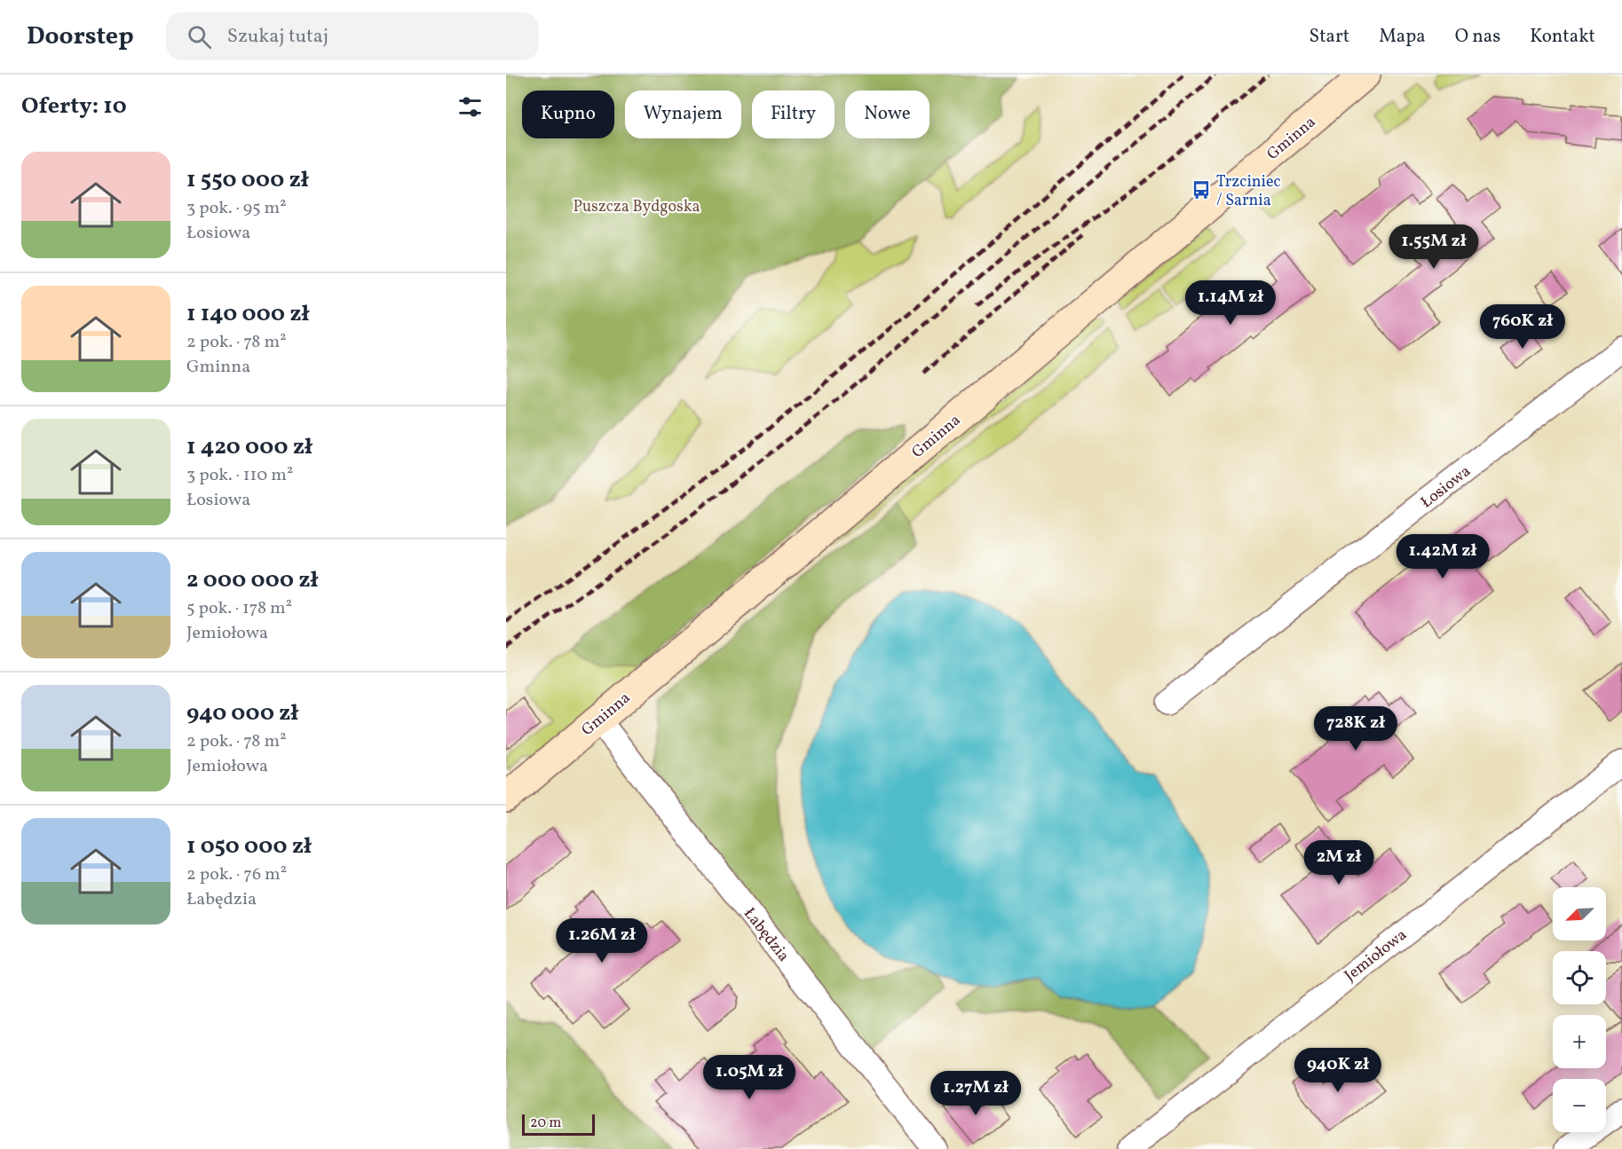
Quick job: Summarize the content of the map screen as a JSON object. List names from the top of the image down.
{
  "streets": {
    "street": [
      "Gminna",
      "Łosiowa",
      "Łabędzia",
      "Jemiołowa"
    ]
  },
  "crossings": [
    ["Gminna", "Łabędzia"]
  ],
  "parks": ["Puszcza Bydgoska"],
  "places": {
    "bus stop": ["Trzciniec / Sarnia"]
  },
  "scale_bar": "20 m",
  "north": "bottom left",
  "page": {
    "header": "Doorstep",
    "search": "Szukaj tutaj",
    "nav": [
      "Start",
      "Mapa",
      "O nas",
      "Kontakt"
    ],
    "heading": "Oferty: 10",
    "chip": [
      "Kupno",
      "Wynajem",
      "Filtry",
      "Nowe"
    ],
    "list": [
      {
        "name": "1 550 000 zł",
        "note": "3 pok. · 95 m² · Łosiowa"
      },
      {
        "name": "1 140 000 zł",
        "note": "2 pok. · 78 m² · Gminna"
      },
      {
        "name": "1 420 000 zł",
        "note": "3 pok. · 110 m² · Łosiowa"
      },
      {
        "name": "2 000 000 zł",
        "note": "5 pok. · 178 m² · Jemiołowa"
      },
      {
        "name": "940 000 zł",
        "note": "2 pok. · 78 m² · Jemiołowa"
      },
      {
        "name": "1 050 000 zł",
        "note": "2 pok. · 76 m² · Łabędzia"
      }
    ],
    "price": [
      "1.55M zł",
      "1.14M zł",
      "760K zł",
      "1.42M zł",
      "728K zł",
      "2M zł",
      "1.26M zł",
      "940K zł",
      "1.05M zł",
      "1.27M zł"
    ],
    "map_buttons": ["+", "−"],
    "scale": "20 m"
  }
}
